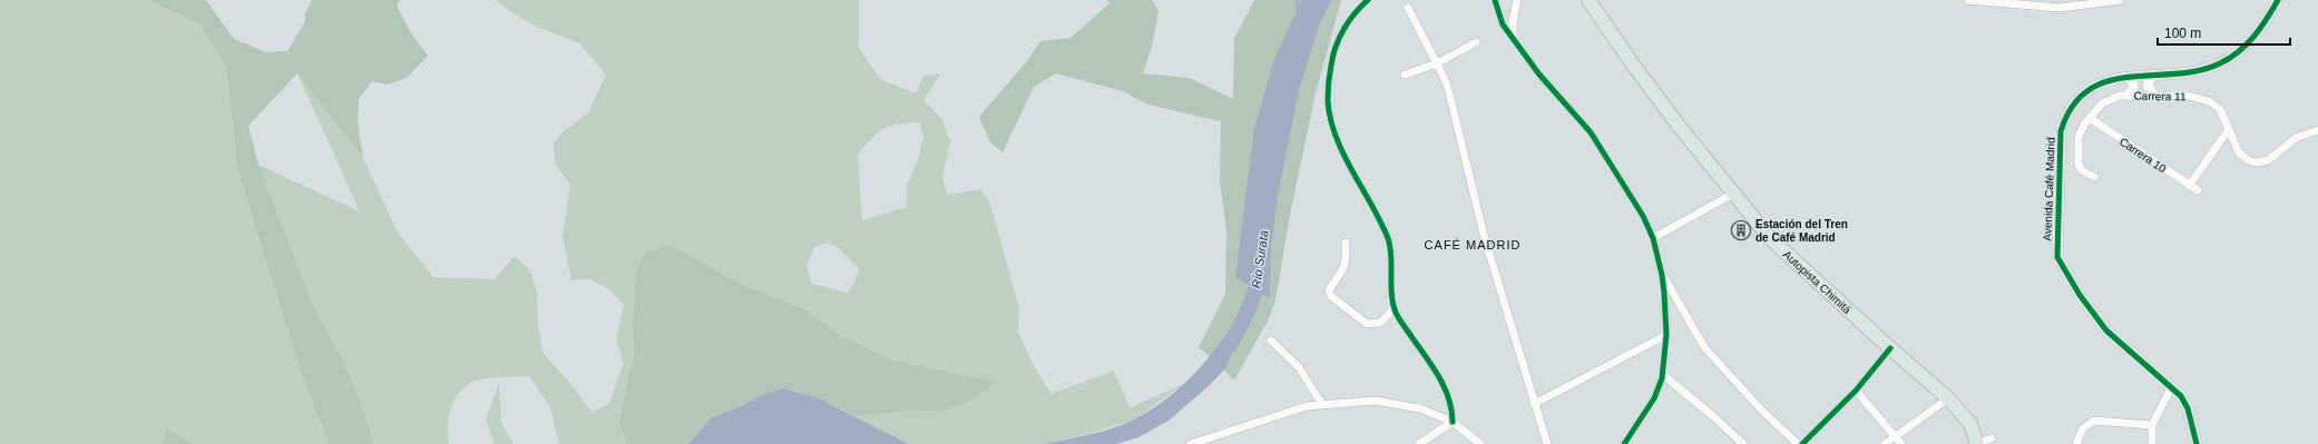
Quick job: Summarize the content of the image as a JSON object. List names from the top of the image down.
{
  "streets": {
    "highway": ["Autopista Chimitá"],
    "street": ["Carrera 11", "Carrera 10", "Avenida Café Madrid"]
  },
  "crossings": [
    ["Carrera 11", "Carrera 10"]
  ],
  "districts": ["CAFÉ MADRID"],
  "water": ["Río Surata"],
  "places": {
    "building": ["Estación del Tren de Café Madrid"]
  },
  "scale_bar": "100 m"
}
